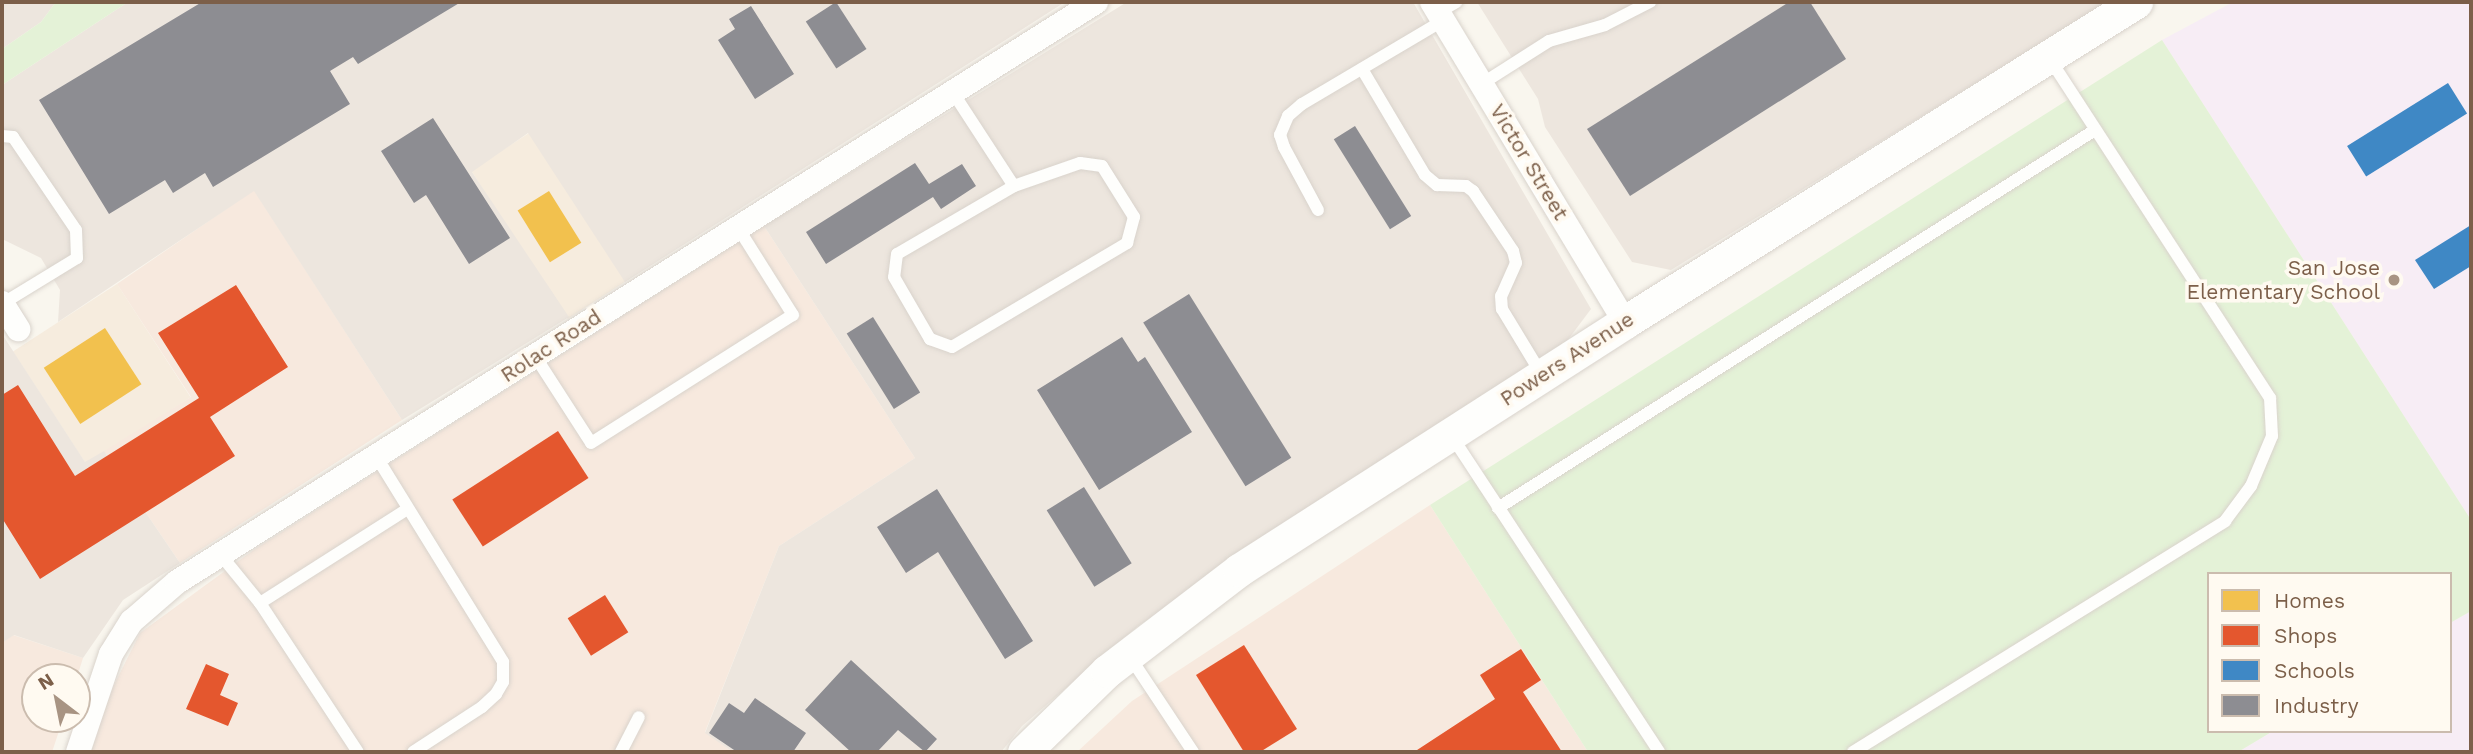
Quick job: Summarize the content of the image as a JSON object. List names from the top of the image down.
{
  "streets": {
    "street": ["Victor Street", "Rolac Road", "Powers Avenue"]
  },
  "crossings": [
    ["Victor Street", "Powers Avenue"]
  ],
  "places": ["San Jose Elementary School"],
  "legend": [
    "Homes",
    "Shops",
    "Schools",
    "Industry"
  ],
  "north": "top left"
}
